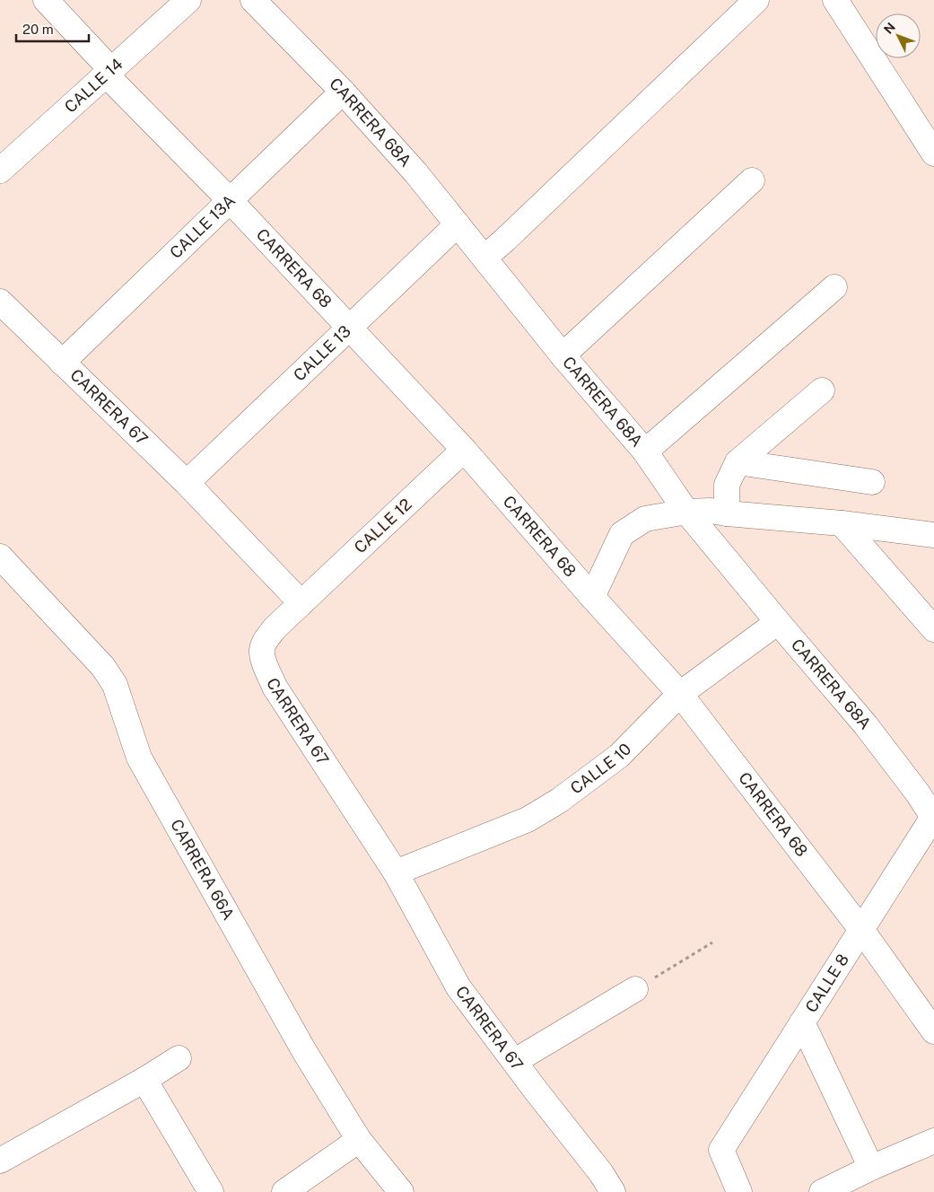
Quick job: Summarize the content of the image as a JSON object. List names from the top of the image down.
{
  "streets": {
    "street": [
      "CALLE 14",
      "CARRERA 68A",
      "CALLE 13A",
      "CARRERA 68",
      "CALLE 13",
      "CARRERA 67",
      "CALLE 12",
      "CALLE 10",
      "CARRERA 66A",
      "CALLE 8"
    ]
  },
  "crossings": [
    ["CALLE 14", "CARRERA 68"],
    ["CARRERA 68A", "CALLE 13A"],
    ["CARRERA 68A", "CALLE 13"],
    ["CARRERA 68A", "CALLE 10"],
    ["CARRERA 68A", "CALLE 8"],
    ["CALLE 13A", "CARRERA 68"],
    ["CALLE 13A", "CARRERA 67"],
    ["CARRERA 68", "CALLE 13"],
    ["CARRERA 68", "CALLE 12"],
    ["CARRERA 68", "CALLE 10"],
    ["CARRERA 68", "CALLE 8"],
    ["CALLE 13", "CARRERA 67"],
    ["CARRERA 67", "CALLE 12"],
    ["CARRERA 67", "CALLE 10"]
  ],
  "scale_bar": "20 m",
  "north": "top left"
}
